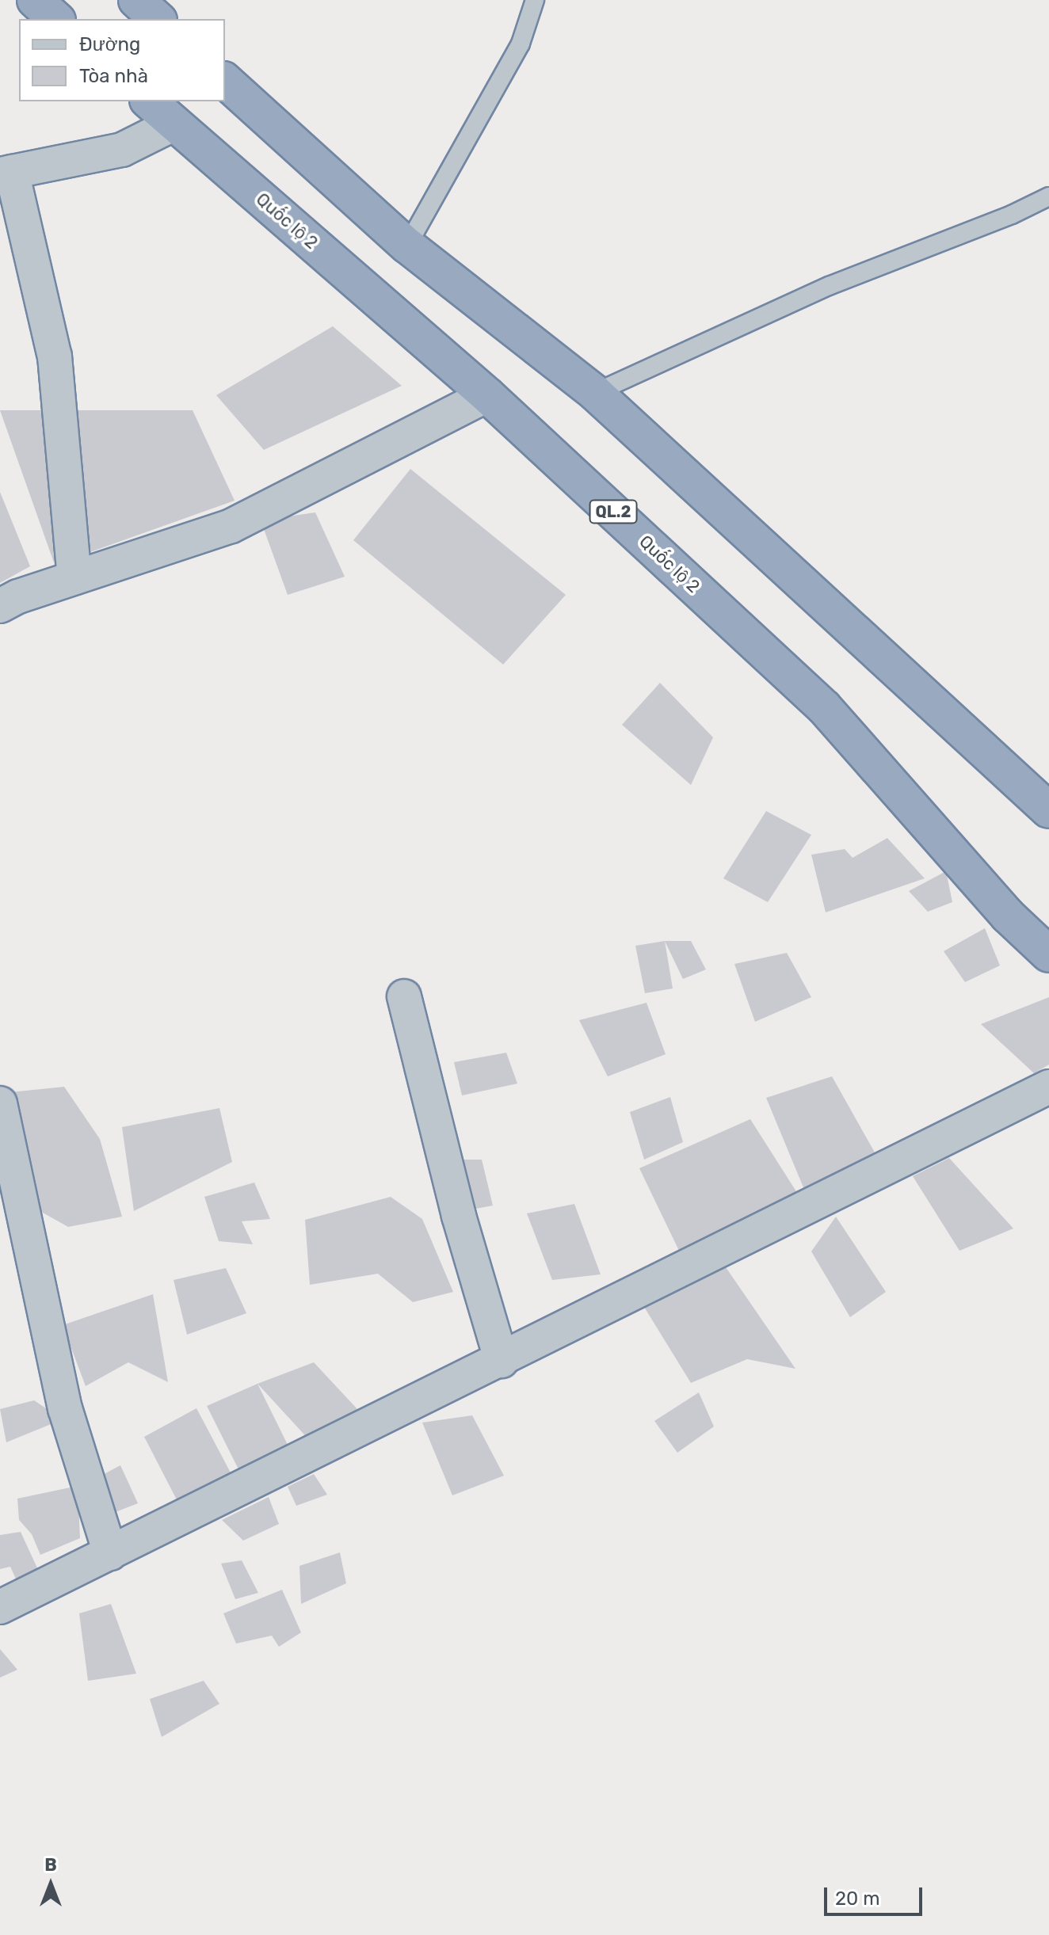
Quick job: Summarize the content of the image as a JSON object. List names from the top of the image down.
{
  "streets": {
    "highway": ["Quốc lộ 2", "QL.2"]
  },
  "legend": ["Đường", "Tòa nhà"],
  "scale_bar": "20 m",
  "north": "top"
}
